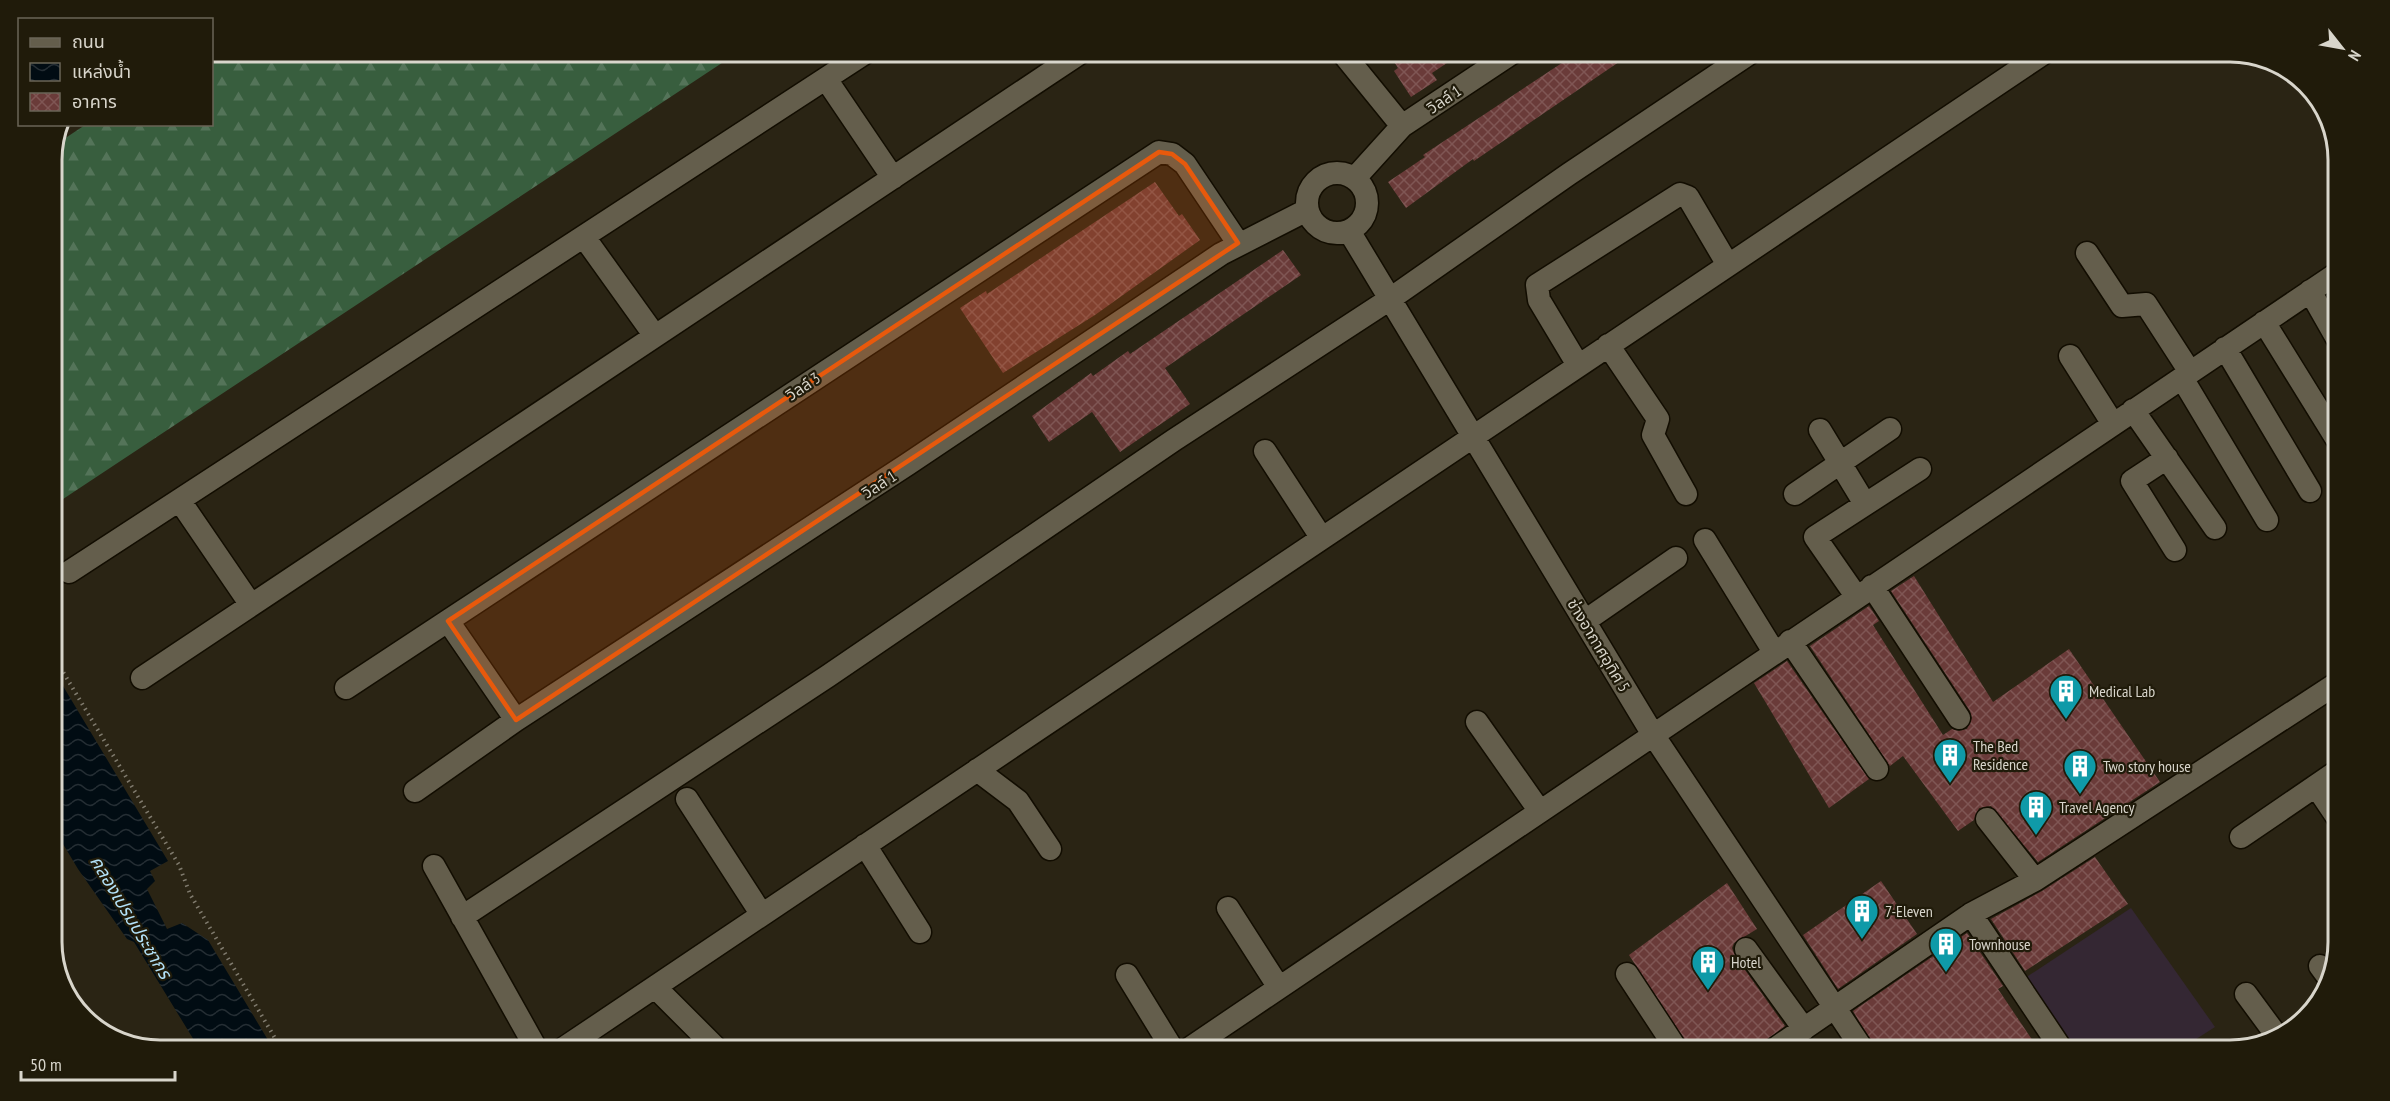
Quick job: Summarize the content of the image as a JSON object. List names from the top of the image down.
{
  "streets": {
    "street": ["วิลล์ 1", "วิลล์ 3", "ช่างอากาศอุทิศ 5"]
  },
  "crossings": [
    ["วิลล์ 1", "วิลล์ 3"],
    ["วิลล์ 1", "ช่างอากาศอุทิศ 5"]
  ],
  "water": ["คลองเปรมประชากร"],
  "places": {
    "building": [
      "Medical Lab",
      "The Bed Residence",
      "Two story house",
      "Travel Agency",
      "7-Eleven",
      "Townhouse",
      "Hotel"
    ]
  },
  "legend": ["ถนน", "แหล่งน้ำ", "อาคาร"],
  "scale_bar": "50 m",
  "north": "bottom right"
}
